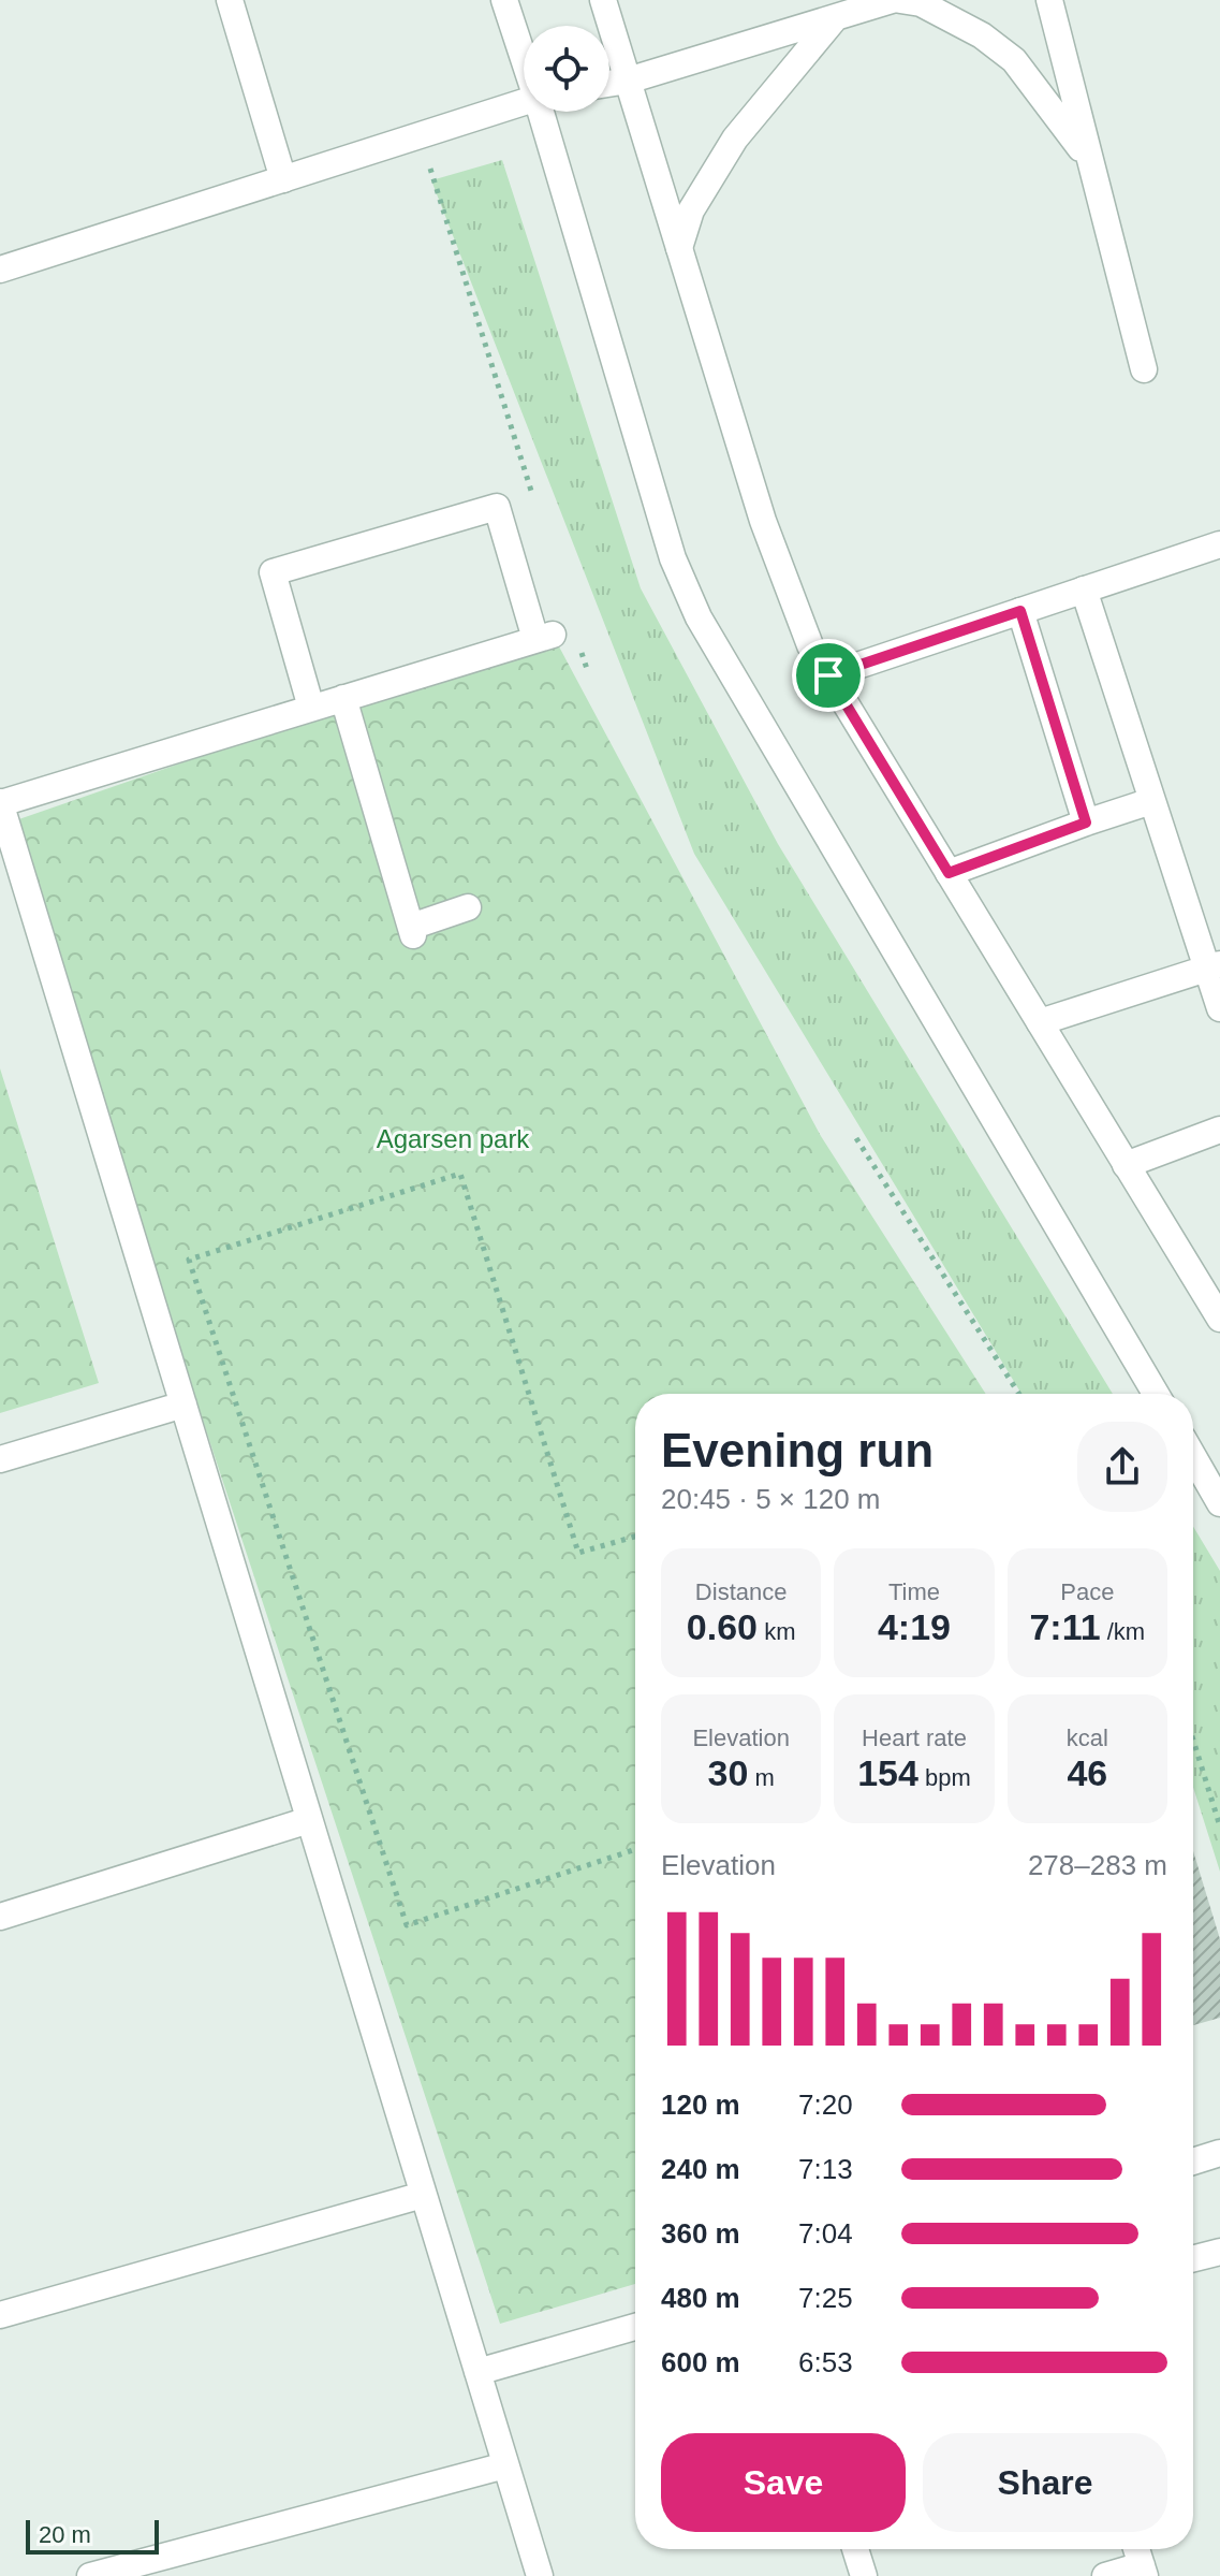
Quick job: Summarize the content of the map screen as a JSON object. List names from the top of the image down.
{
  "parks": ["Agarsen park"],
  "scale_bar": "20 m",
  "page": {
    "heading": ["Evening run", "20:45 · 5 × 120 m"],
    "stats": [
      ["Distance", "0.60 km"],
      ["Time", "4:19"],
      ["Pace", "7:11 /km"],
      ["Elevation", "30 m"],
      ["Heart rate", "154 bpm"],
      ["kcal", "46"]
    ],
    "chart": ["Elevation", "278–283 m"],
    "list": [
      {
        "name": "120 m",
        "note": "7:20"
      },
      {
        "name": "240 m",
        "note": "7:13"
      },
      {
        "name": "360 m",
        "note": "7:04"
      },
      {
        "name": "480 m",
        "note": "7:25"
      },
      {
        "name": "600 m",
        "note": "6:53"
      }
    ],
    "buttons": ["Save", "Share"],
    "scale": "20 m"
  }
}
